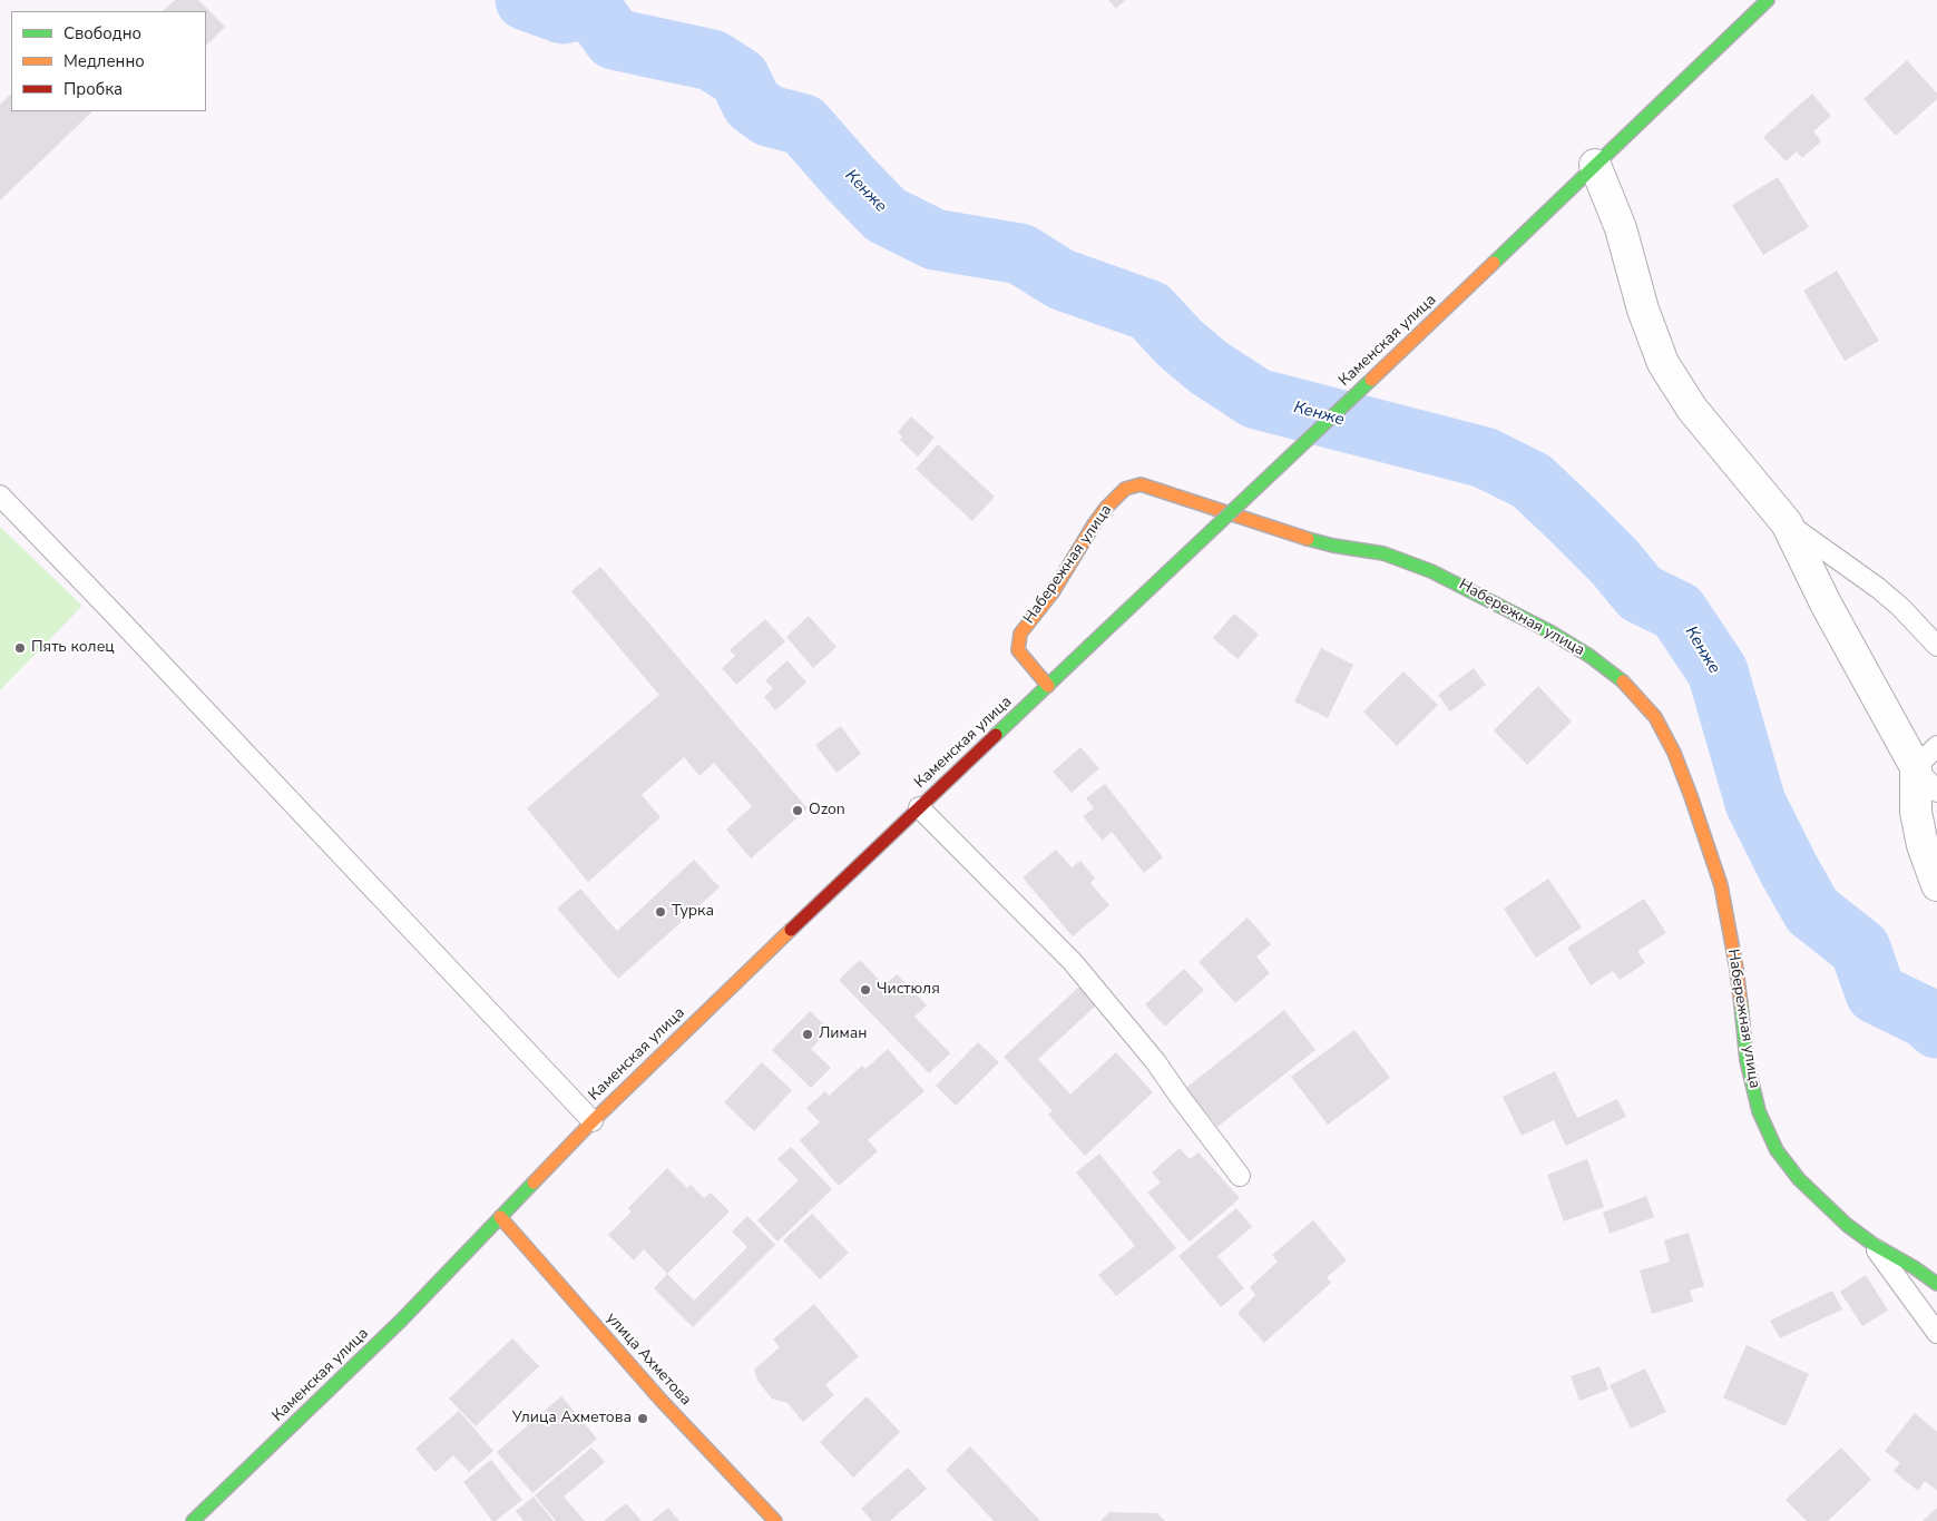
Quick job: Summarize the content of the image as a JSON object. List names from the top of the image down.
{
  "streets": {
    "street": ["Каменская улица", "Набережная улица", "улица Ахметова"]
  },
  "crossings": [
    ["Каменская улица", "Набережная улица"],
    ["Каменская улица", "улица Ахметова"]
  ],
  "water": ["Кенже"],
  "places": [
    "Пять колец",
    "Ozon",
    "Турка",
    "Чистюля",
    "Лиман",
    "Улица Ахметова"
  ],
  "legend": ["Свободно", "Медленно", "Пробка"]
}
